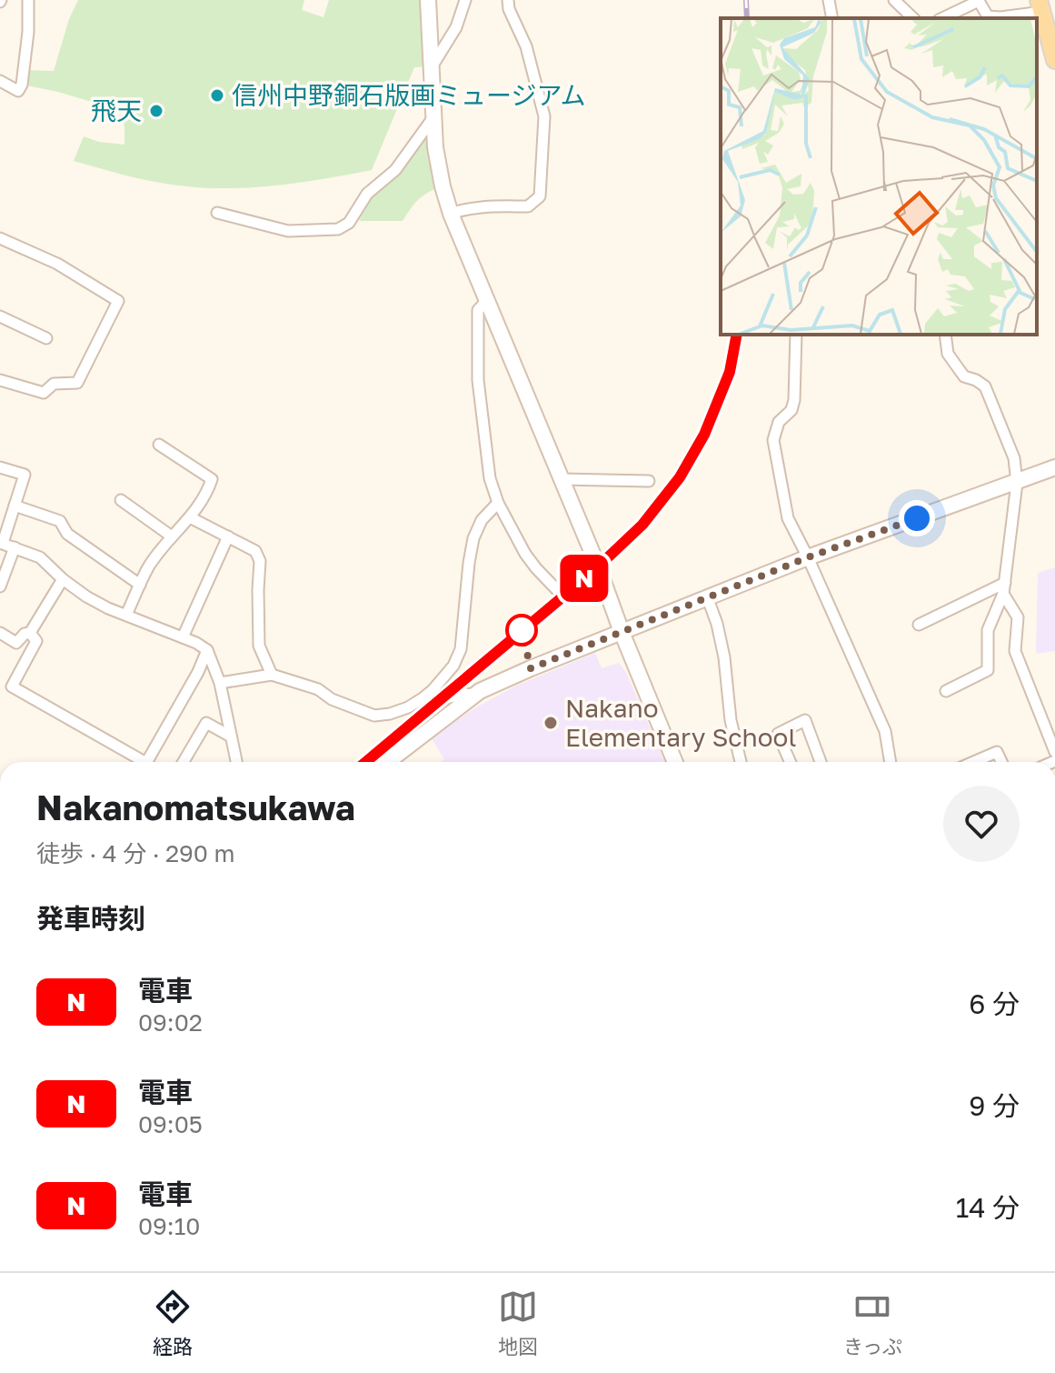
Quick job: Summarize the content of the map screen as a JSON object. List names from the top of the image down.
{
  "places": ["信州中野銅石版画ミュージアム", "飛天", "Nakano Elementary School"],
  "page": {
    "on_map": "N",
    "heading": [
      ["Nakanomatsukawa", "徒歩 · 4 分 · 290 m"],
      "発車時刻"
    ],
    "list": [
      {
        "mark": "N",
        "name": "電車",
        "note": "09:02",
        "value": "6 分"
      },
      {
        "mark": "N",
        "name": "電車",
        "note": "09:05",
        "value": "9 分"
      },
      {
        "mark": "N",
        "name": "電車",
        "note": "09:10",
        "value": "14 分"
      }
    ],
    "tabs": ["経路", "地図", "きっぷ"]
  }
}
